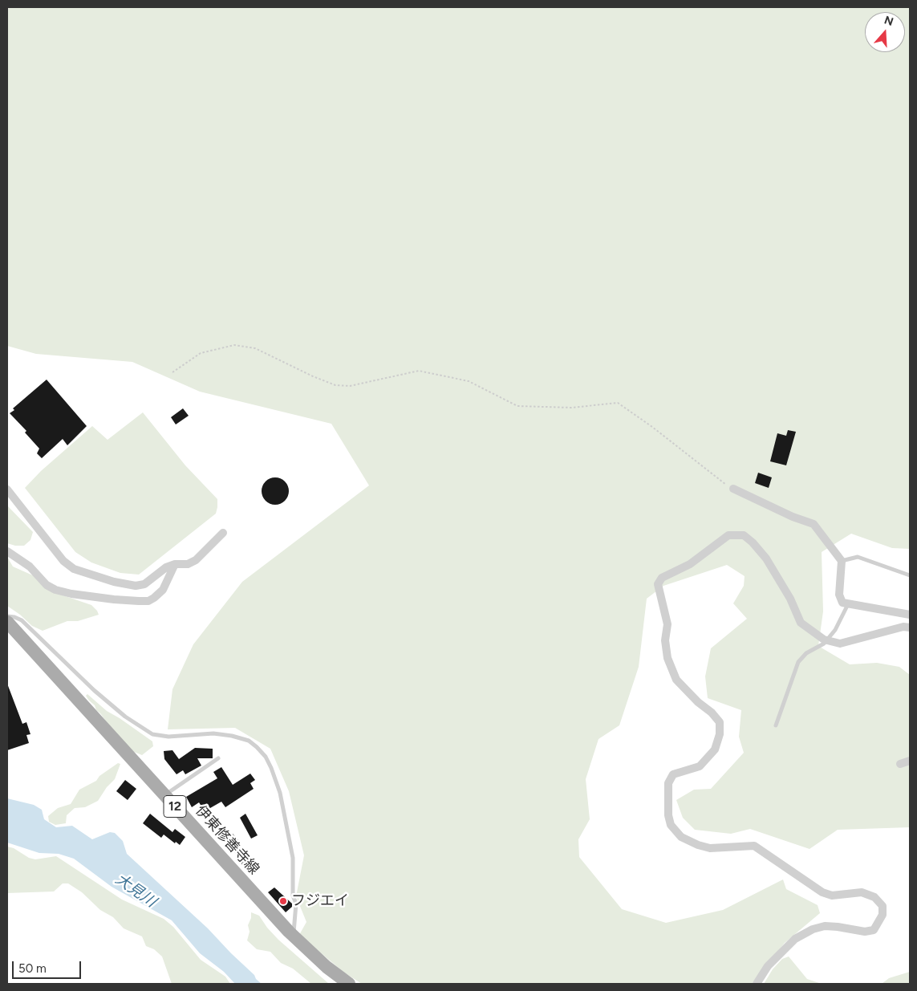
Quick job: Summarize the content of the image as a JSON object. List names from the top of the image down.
{
  "streets": {
    "main road": ["12", "伊東修善寺線"]
  },
  "water": ["大見川"],
  "places": ["フジエイ"],
  "scale_bar": "50 m",
  "north": "top"
}
